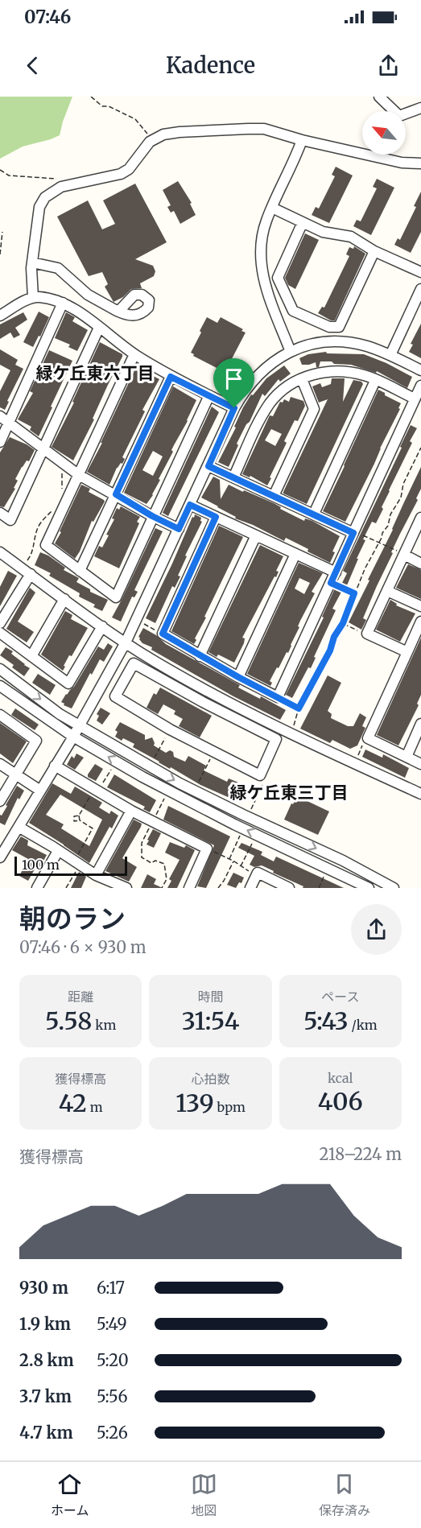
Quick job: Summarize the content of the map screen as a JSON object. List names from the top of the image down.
{
  "districts": ["緑ケ丘東六丁目", "緑ケ丘東三丁目"],
  "scale_bar": "100 m",
  "north": "top left",
  "page": {
    "status": "07:46",
    "header": "Kadence",
    "scale": "100 m",
    "heading": ["朝のラン", "07:46 · 6 × 930 m"],
    "stats": [
      ["距離", "5.58 km"],
      ["時間", "31:54"],
      ["ペース", "5:43 /km"],
      ["獲得標高", "42 m"],
      ["心拍数", "139 bpm"],
      ["kcal", "406"]
    ],
    "chart": ["獲得標高", "218–224 m"],
    "list": [
      {
        "name": "930 m",
        "note": "6:17"
      },
      {
        "name": "1.9 km",
        "note": "5:49"
      },
      {
        "name": "2.8 km",
        "note": "5:20"
      },
      {
        "name": "3.7 km",
        "note": "5:56"
      },
      {
        "name": "4.7 km",
        "note": "5:26"
      }
    ],
    "tabs": ["ホーム", "地図", "保存済み"]
  }
}
